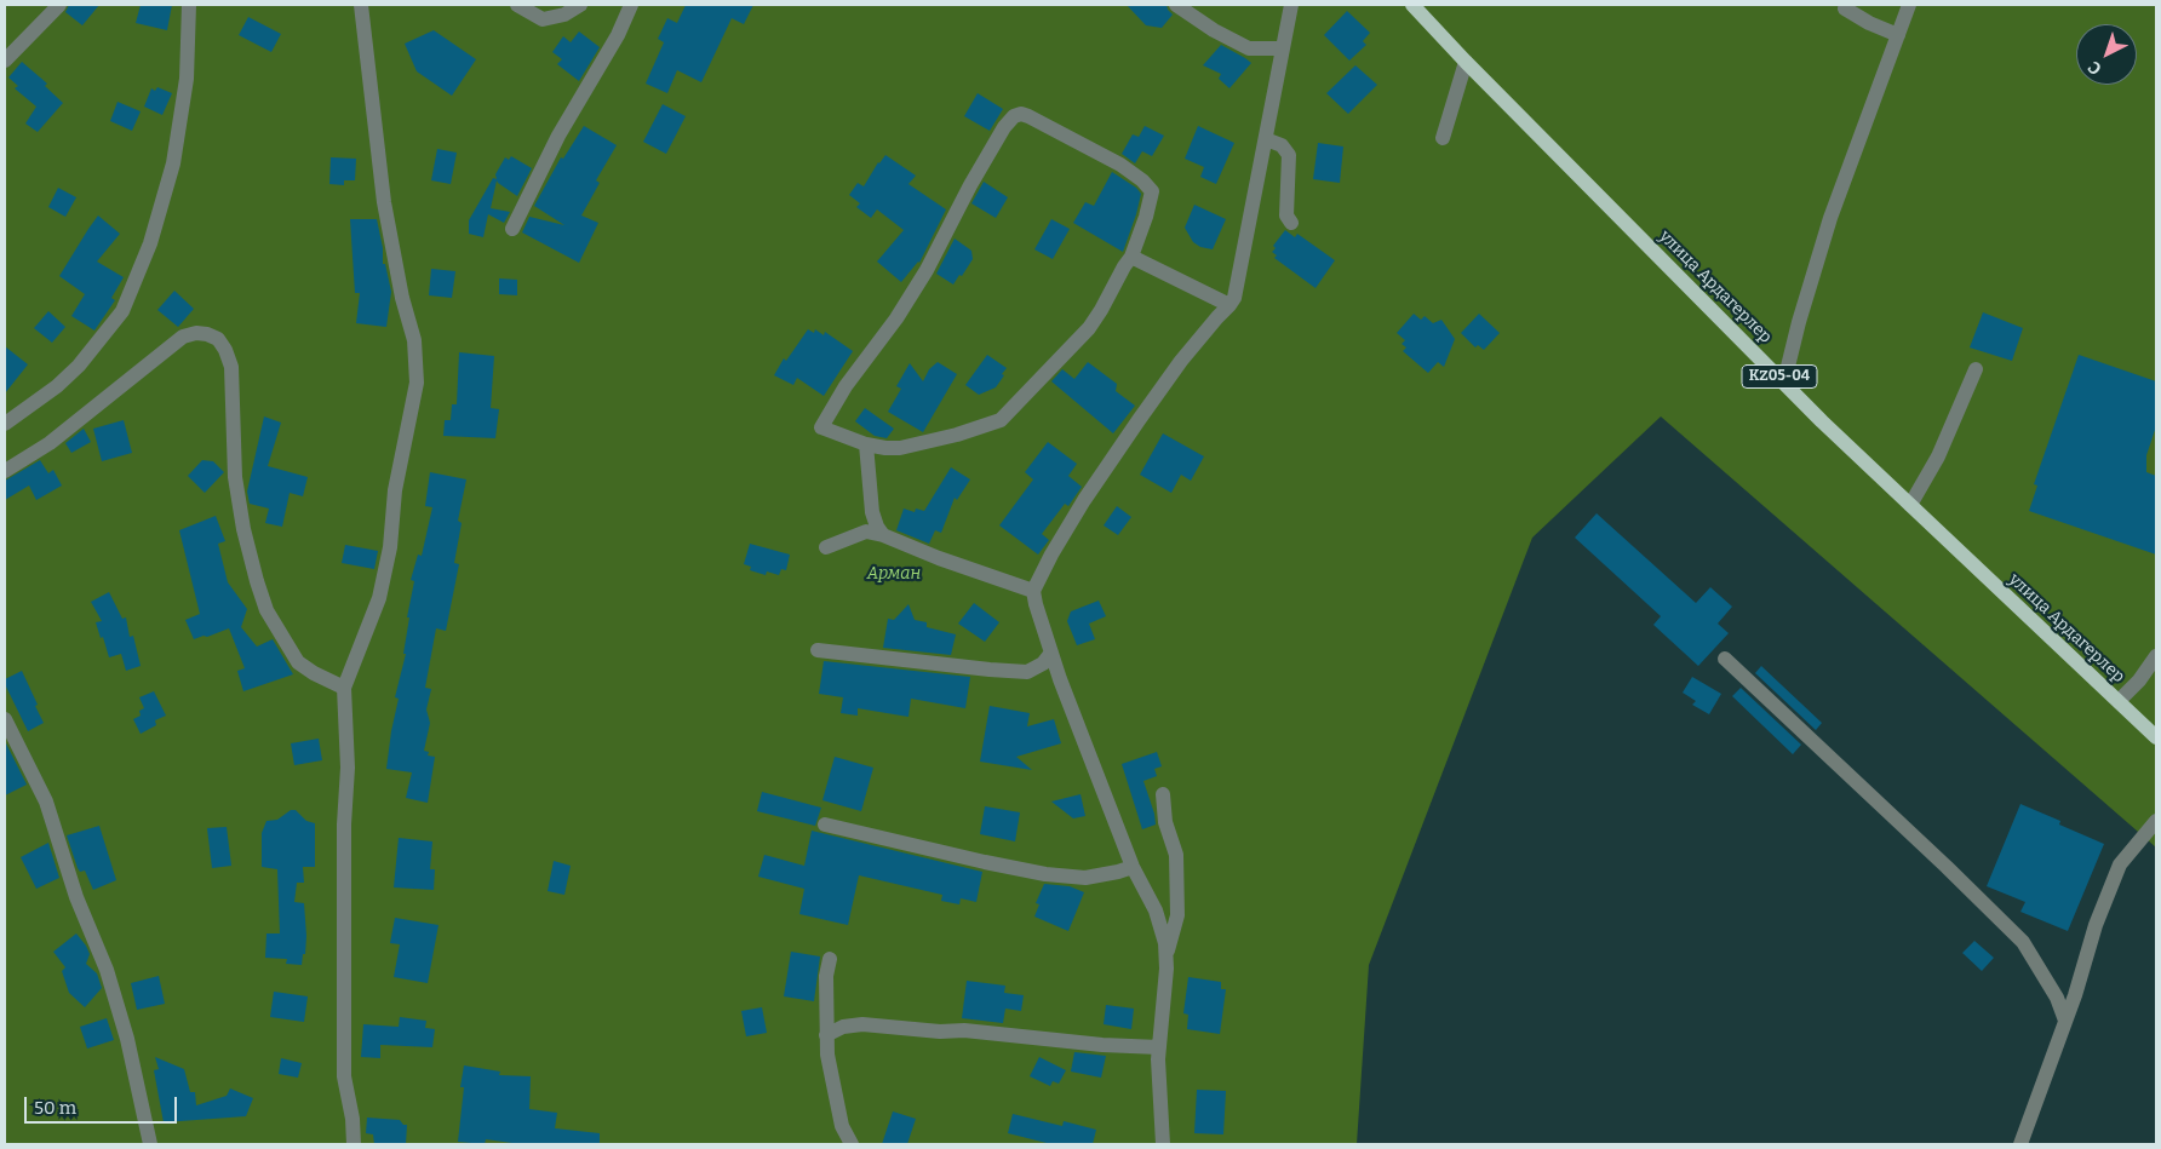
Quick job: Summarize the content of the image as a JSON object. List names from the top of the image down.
{
  "streets": {
    "main road": ["улица Ардагерлер", "KZ05-04"]
  },
  "parks": ["Арман"],
  "scale_bar": "50 m",
  "north": "bottom left"
}
